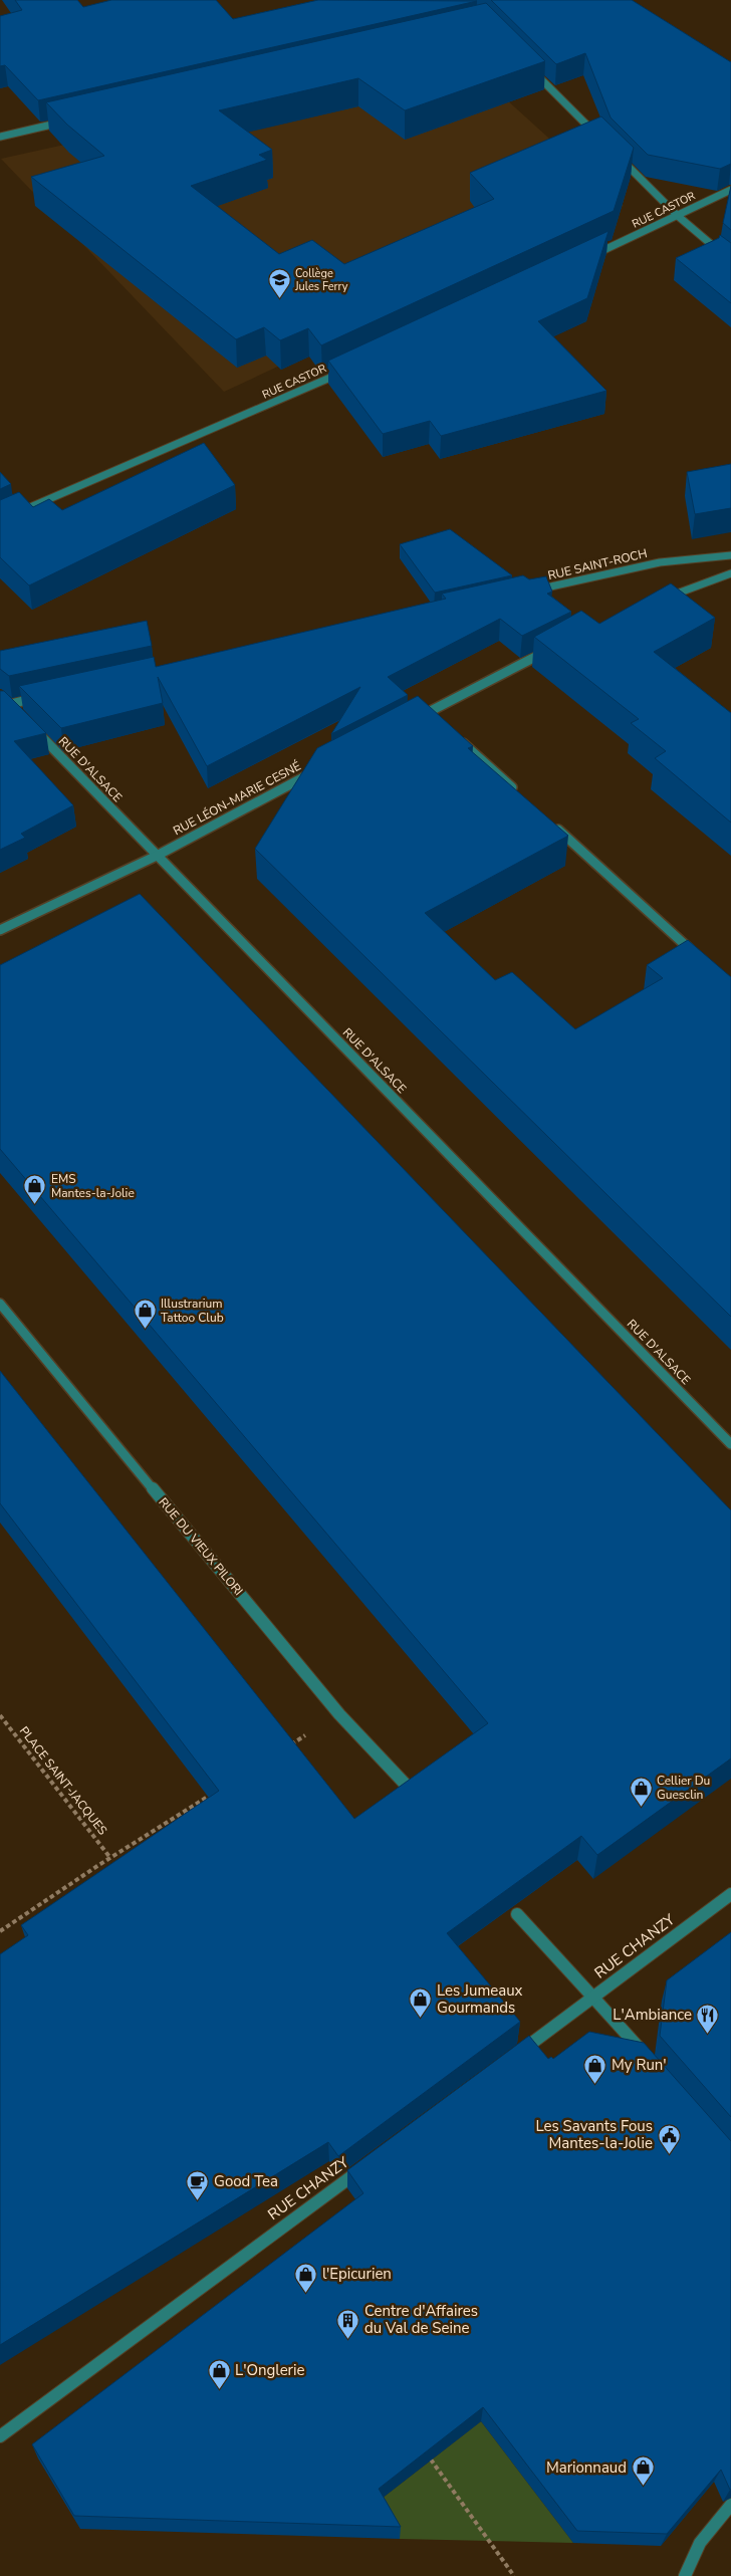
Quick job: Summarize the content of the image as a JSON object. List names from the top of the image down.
{
  "streets": {
    "street": [
      "RUE CASTOR",
      "RUE SAINT-ROCH",
      "RUE D'ALSACE",
      "RUE LÉON-MARIE CESNÉ",
      "RUE DU VIEUX PILORI",
      "RUE CHANZY"
    ],
    "path": ["PLACE SAINT-JACQUES"]
  },
  "crossings": [
    ["RUE D'ALSACE", "RUE LÉON-MARIE CESNÉ"]
  ],
  "places": {
    "school or university": ["Collège Jules Ferry"],
    "shop": [
      "EMS Mantes-la-Jolie",
      "Illustrarium Tattoo Club",
      "Cellier Du Guesclin",
      "Les Jumeaux Gourmands",
      "My Run'",
      "l'Epicurien",
      "L'Onglerie",
      "Marionnaud"
    ],
    "restaurant": ["L'Ambiance"],
    "public building": ["Les Savants Fous Mantes-la-Jolie"],
    "cafe": ["Good Tea"],
    "building": ["Centre d'Affaires du Val de Seine"]
  }
}
